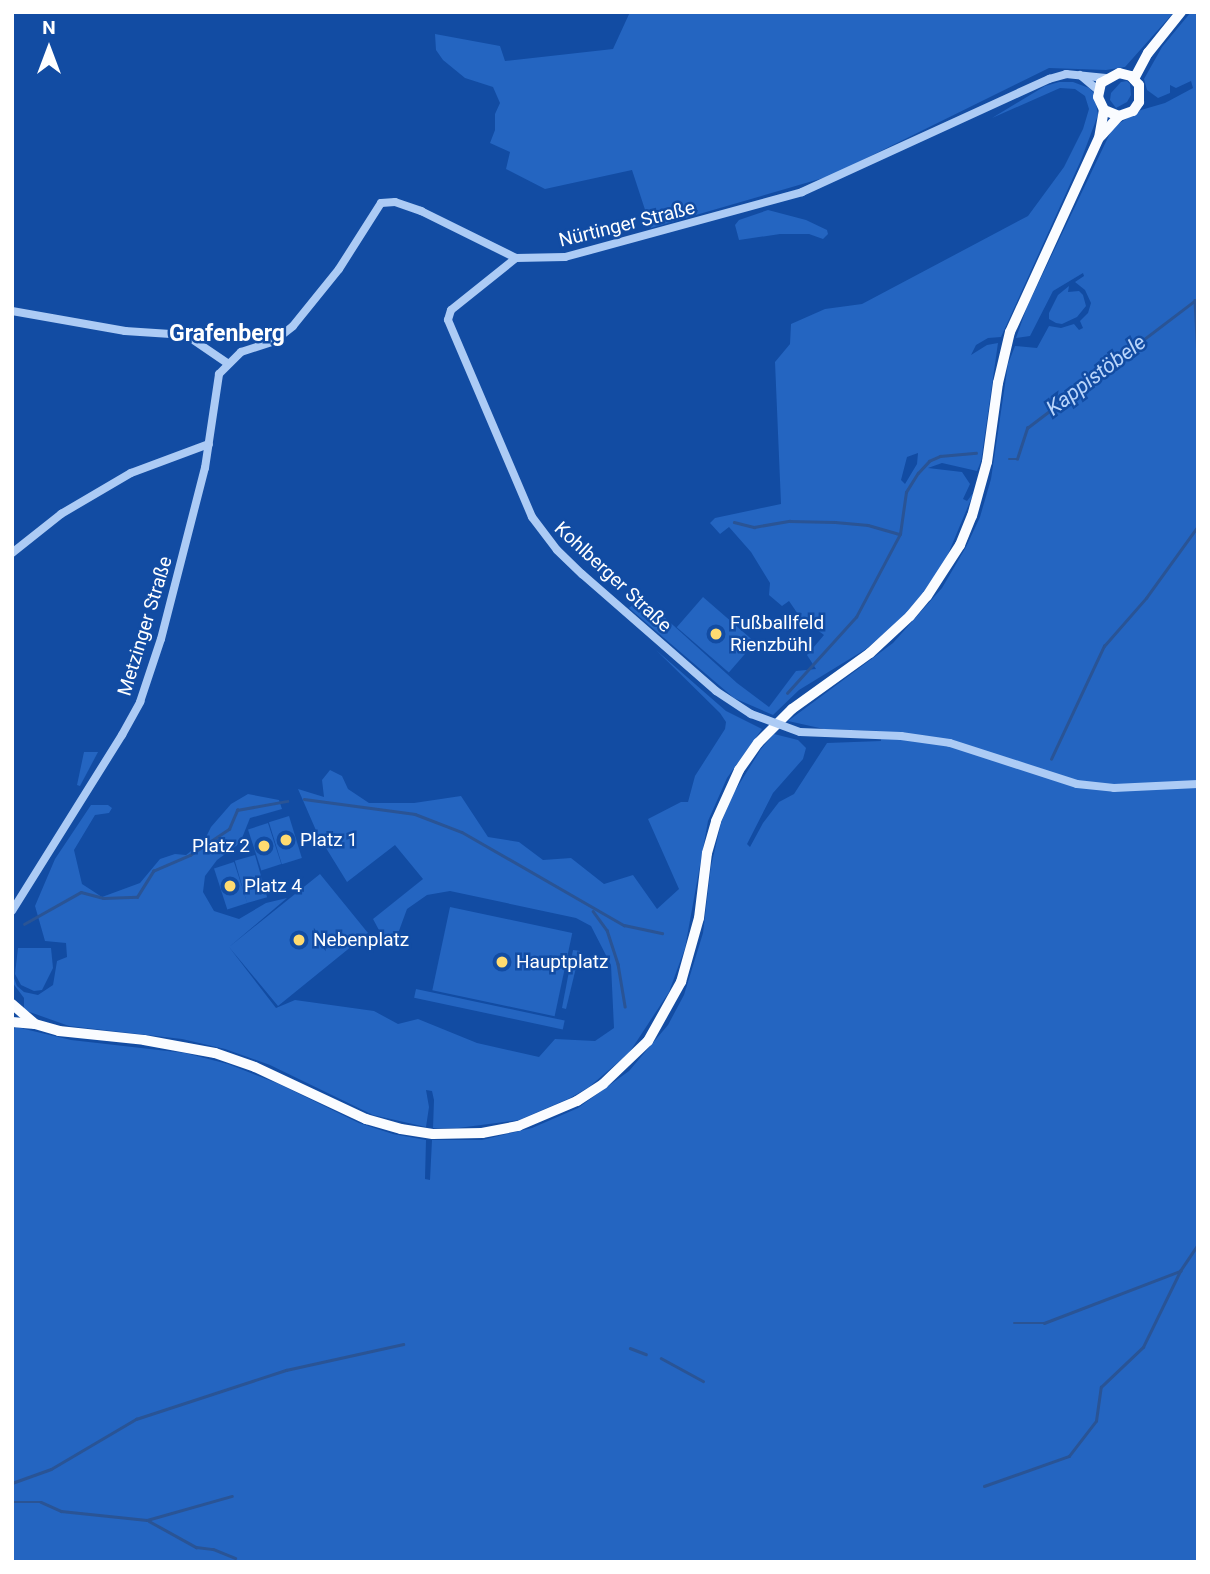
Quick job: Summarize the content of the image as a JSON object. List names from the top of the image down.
{
  "streets": {
    "street": ["Nürtinger Straße", "Kohlberger Straße", "Metzinger Straße"]
  },
  "crossings": [
    ["Nürtinger Straße", "Kohlberger Straße"],
    ["Nürtinger Straße", "Metzinger Straße"]
  ],
  "districts": ["Grafenberg"],
  "water": ["Kappistöbele"],
  "places": [
    "Fußballfeld Rienzbühl",
    "Platz 1",
    "Platz 2",
    "Platz 4",
    "Nebenplatz",
    "Hauptplatz"
  ],
  "north": "top"
}
